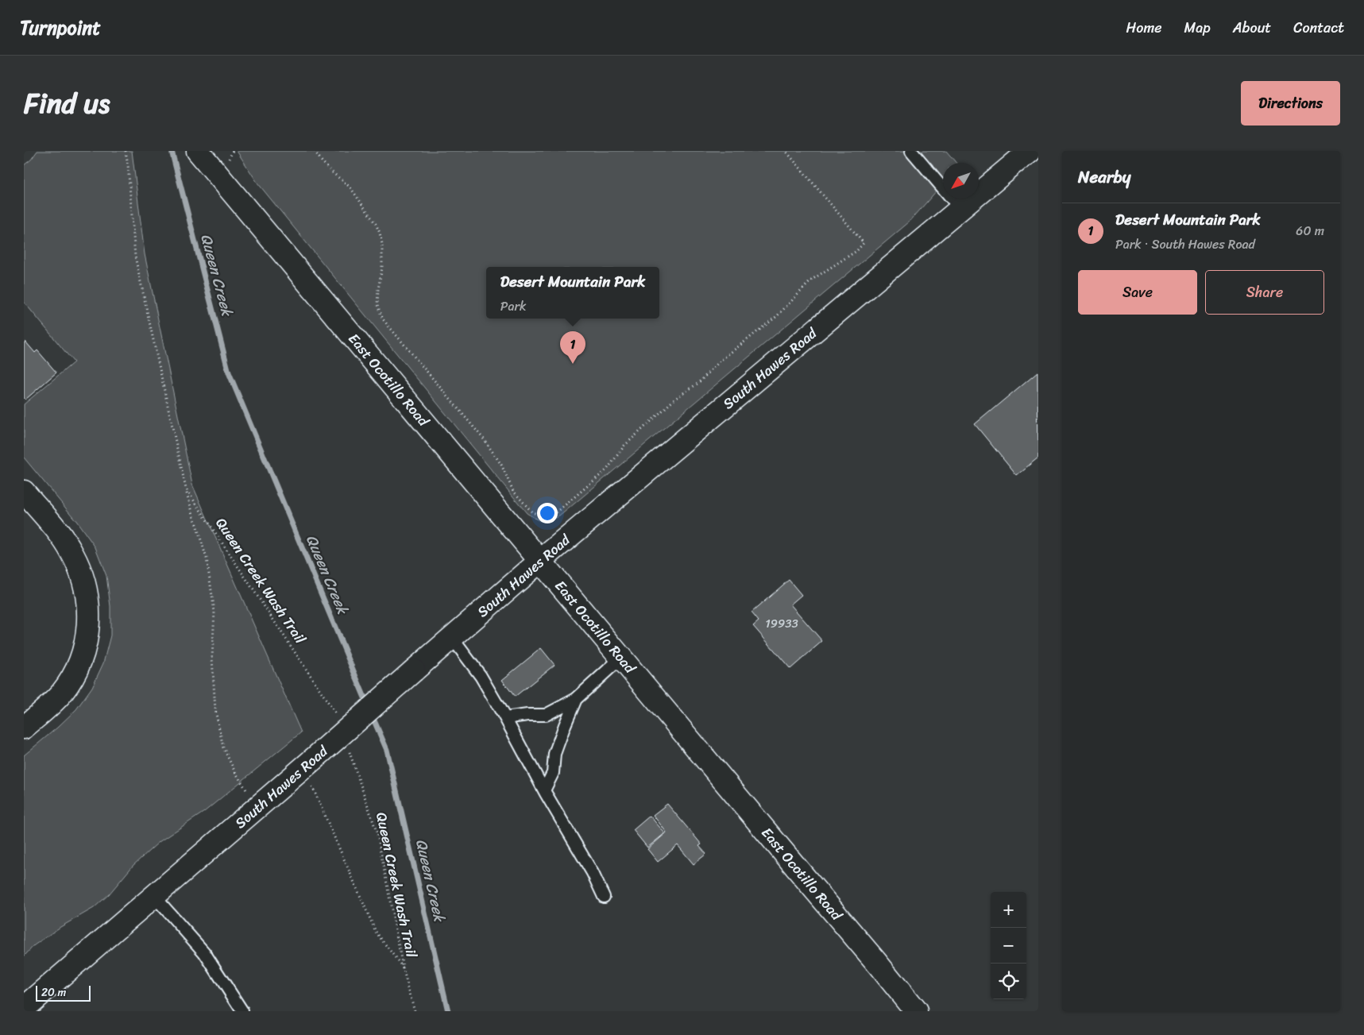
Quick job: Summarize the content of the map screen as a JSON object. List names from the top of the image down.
{
  "streets": {
    "main road": ["South Hawes Road", "East Ocotillo Road"],
    "path": ["Queen Creek Wash Trail"]
  },
  "crossings": [
    ["South Hawes Road", "East Ocotillo Road"]
  ],
  "water": ["Queen Creek"],
  "house_numbers": ["19933"],
  "scale_bar": "20 m",
  "north": "bottom left",
  "page": {
    "header": "Turnpoint",
    "nav": [
      "Home",
      "Map",
      "About",
      "Contact"
    ],
    "title": "Find us",
    "buttons": [
      "Directions",
      ["Save", "Share"]
    ],
    "heading": "Nearby",
    "list": [
      {
        "mark": "1",
        "name": "Desert Mountain Park",
        "note": "Park · South Hawes Road",
        "value": "60 m"
      }
    ],
    "popup": ["Desert Mountain Park", "Park"],
    "pins": "1",
    "map_buttons": ["+", "−"],
    "scale": "20 m"
  }
}
